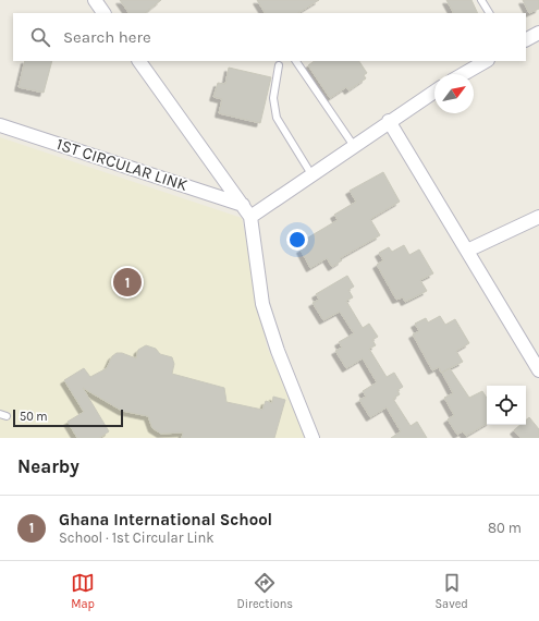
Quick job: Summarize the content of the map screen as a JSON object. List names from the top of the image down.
{
  "streets": {
    "street": ["1ST CIRCULAR LINK"]
  },
  "scale_bar": "50 m",
  "north": "top right",
  "page": {
    "search": "Search here",
    "pins": "1",
    "scale": "50 m",
    "heading": "Nearby",
    "list": [
      {
        "mark": "1",
        "name": "Ghana International School",
        "note": "School · 1st Circular Link",
        "value": "80 m"
      }
    ],
    "nav": ["Map", "Directions", "Saved"]
  }
}
